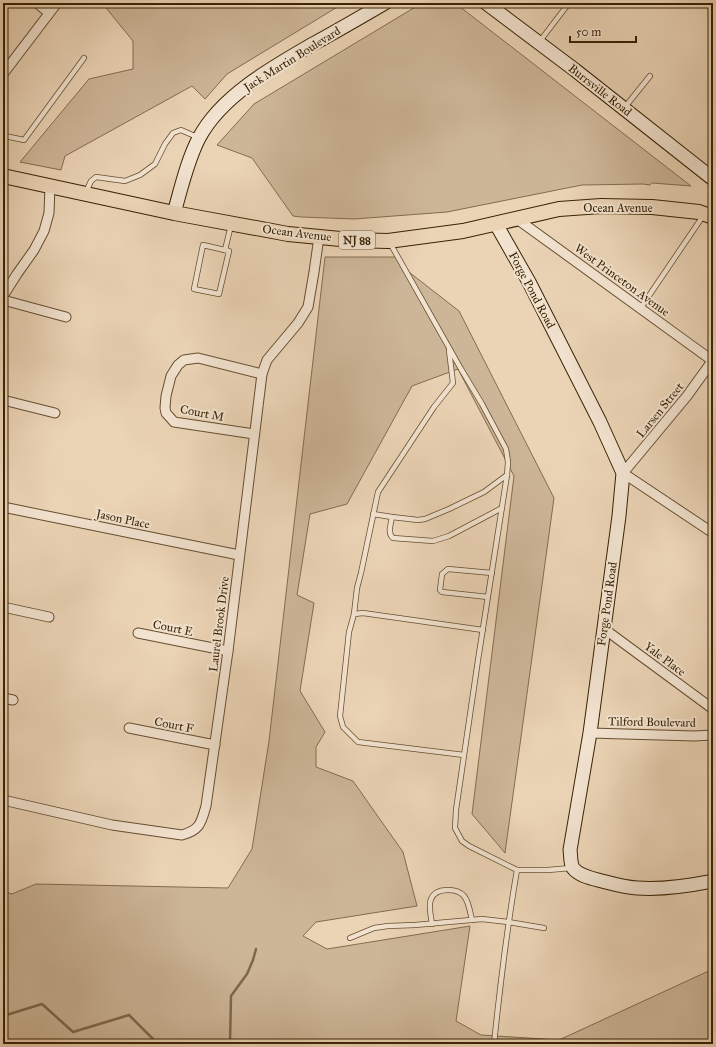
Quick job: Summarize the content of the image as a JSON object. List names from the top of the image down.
{
  "streets": {
    "main road": ["Ocean Avenue", "NJ 88"],
    "street": [
      "Jack Martin Boulevard",
      "Burrsville Road",
      "West Princeton Avenue",
      "Forge Pond Road",
      "Larsen Street",
      "Court M",
      "Jason Place",
      "Laurel Brook Drive",
      "Court E",
      "Yale Place",
      "Tilford Boulevard",
      "Court F"
    ]
  },
  "crossings": [
    ["Jack Martin Boulevard", "Ocean Avenue"],
    ["Ocean Avenue", "West Princeton Avenue"],
    ["Ocean Avenue", "Forge Pond Road"],
    ["Ocean Avenue", "Laurel Brook Drive"],
    ["West Princeton Avenue", "Larsen Street"],
    ["Forge Pond Road", "Larsen Street"],
    ["Forge Pond Road", "Yale Place"],
    ["Forge Pond Road", "Tilford Boulevard"],
    ["Court M", "Laurel Brook Drive"],
    ["Jason Place", "Laurel Brook Drive"],
    ["Laurel Brook Drive", "Court E"],
    ["Laurel Brook Drive", "Court F"]
  ],
  "scale_bar": "50 m"
}
